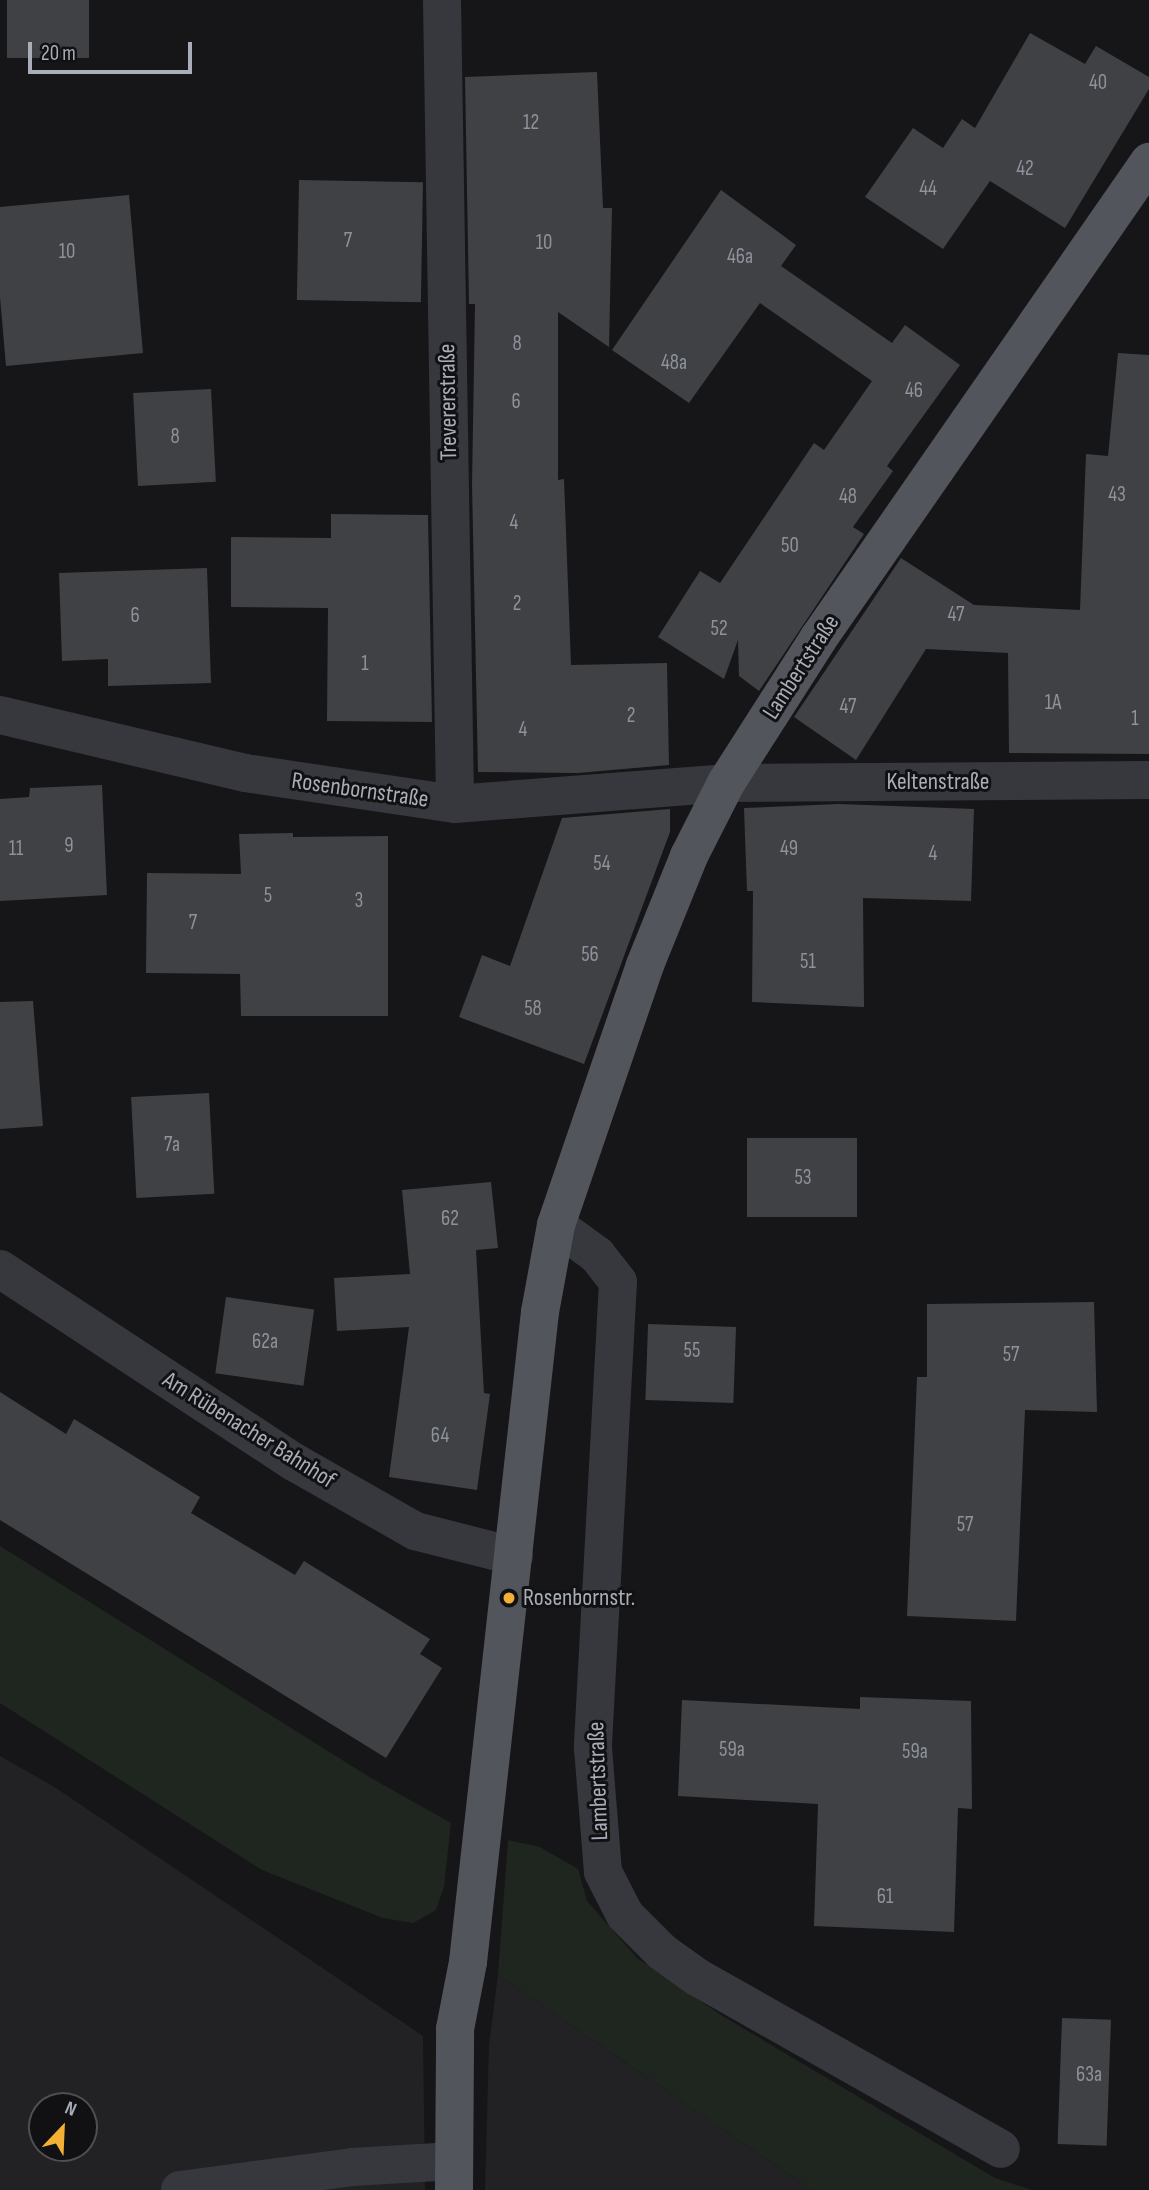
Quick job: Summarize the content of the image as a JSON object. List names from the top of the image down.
{
  "streets": {
    "main road": ["Lambertstraße"],
    "street": [
      "Trevererstraße",
      "Keltenstraße",
      "Rosenbornstraße",
      "Am Rübenacher Bahnhof"
    ]
  },
  "crossings": [
    ["Trevererstraße", "Rosenbornstraße"],
    ["Lambertstraße", "Keltenstraße"],
    ["Lambertstraße", "Rosenbornstraße"],
    ["Lambertstraße", "Am Rübenacher Bahnhof"],
    ["Keltenstraße", "Rosenbornstraße"]
  ],
  "places": ["Rosenbornstr."],
  "house_numbers": [
    "40",
    "12",
    "42",
    "44",
    "7",
    "10",
    "10",
    "46a",
    "8",
    "48a",
    "46",
    "6",
    "8",
    "43",
    "48",
    "4",
    "50",
    "2",
    "47",
    "6",
    "52",
    "1",
    "1A",
    "47",
    "2",
    "1",
    "4",
    "9",
    "11",
    "49",
    "4",
    "54",
    "5",
    "3",
    "7",
    "56",
    "51",
    "58",
    "7a",
    "53",
    "62",
    "62a",
    "55",
    "57",
    "64",
    "57",
    "59a",
    "59a",
    "61",
    "63a"
  ],
  "scale_bar": "20 m",
  "north": "top right"
}
